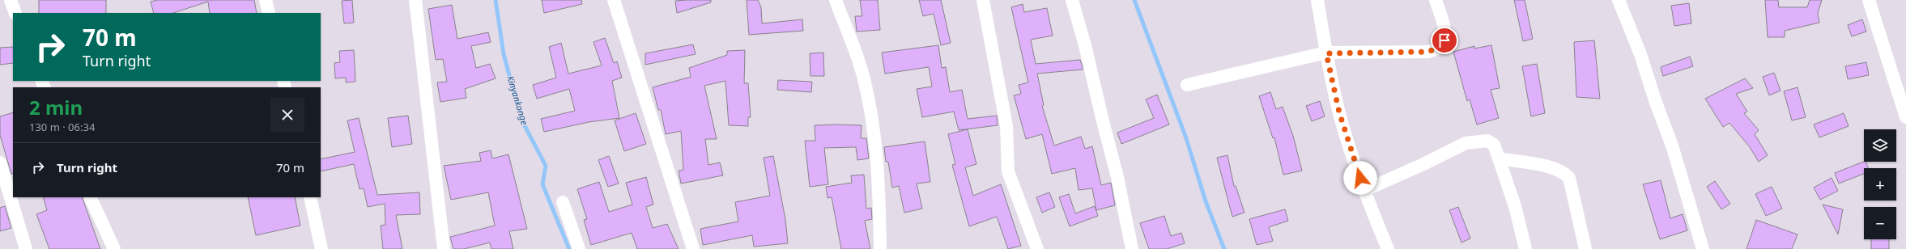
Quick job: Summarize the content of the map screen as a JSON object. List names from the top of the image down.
{
  "water": ["Kinyankonge"],
  "page": {
    "turn": ["70 m", "Turn right"],
    "heading": ["2 min", "130 m · 06:34"],
    "map_buttons": ["+", "−"],
    "list": [
      {
        "name": "Turn right",
        "value": "70 m"
      }
    ]
  }
}
